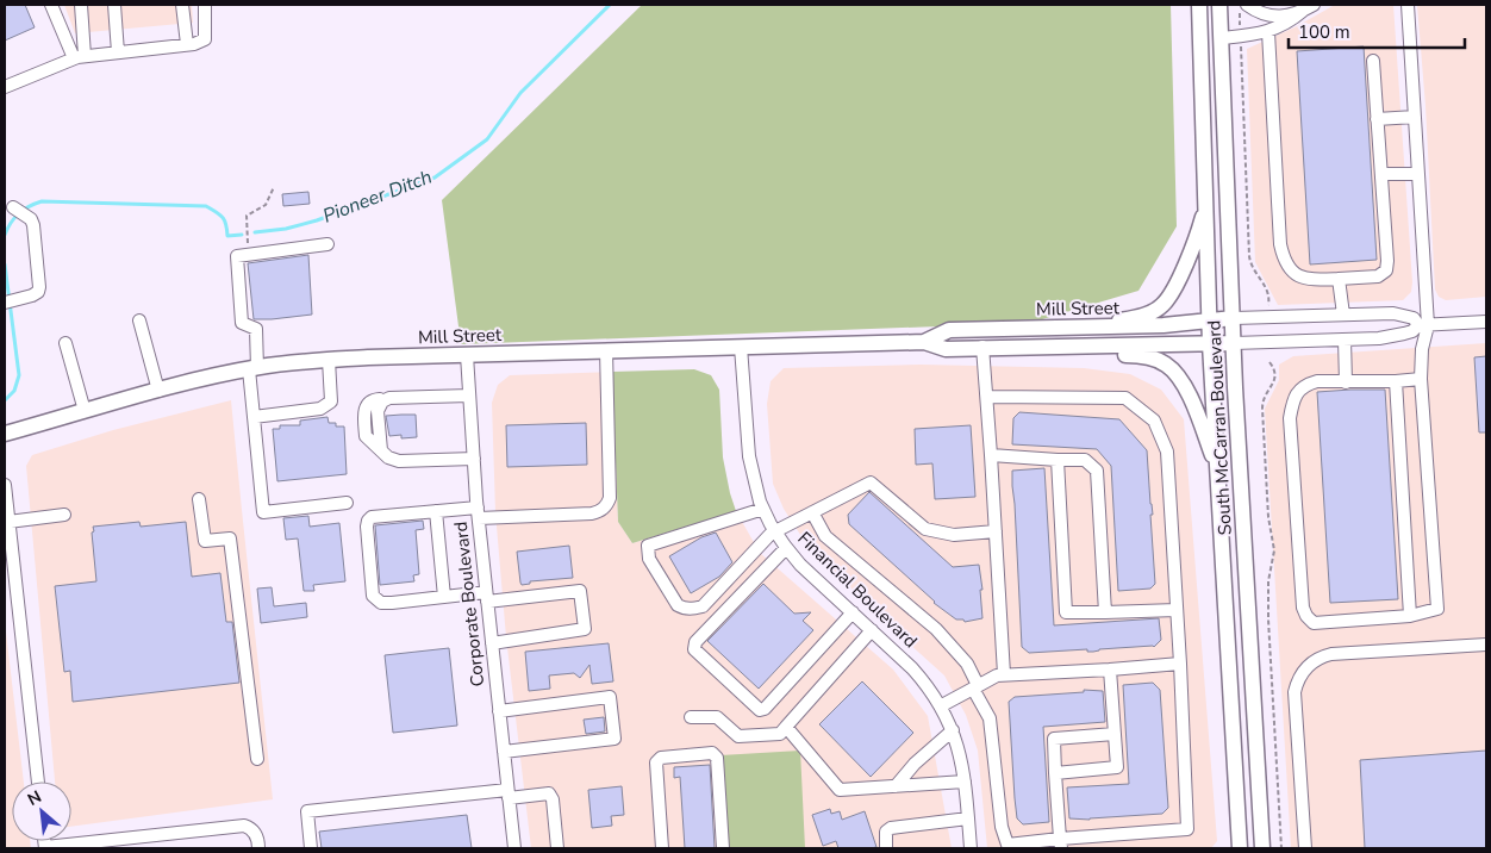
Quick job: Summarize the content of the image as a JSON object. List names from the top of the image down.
{
  "streets": {
    "main road": ["Mill Street", "South McCarran Boulevard"],
    "street": ["Financial Boulevard", "Corporate Boulevard"]
  },
  "crossings": [
    ["Mill Street", "South McCarran Boulevard"],
    ["Mill Street", "Financial Boulevard"],
    ["Mill Street", "Corporate Boulevard"]
  ],
  "water": ["Pioneer Ditch"],
  "scale_bar": "100 m",
  "north": "top left"
}
